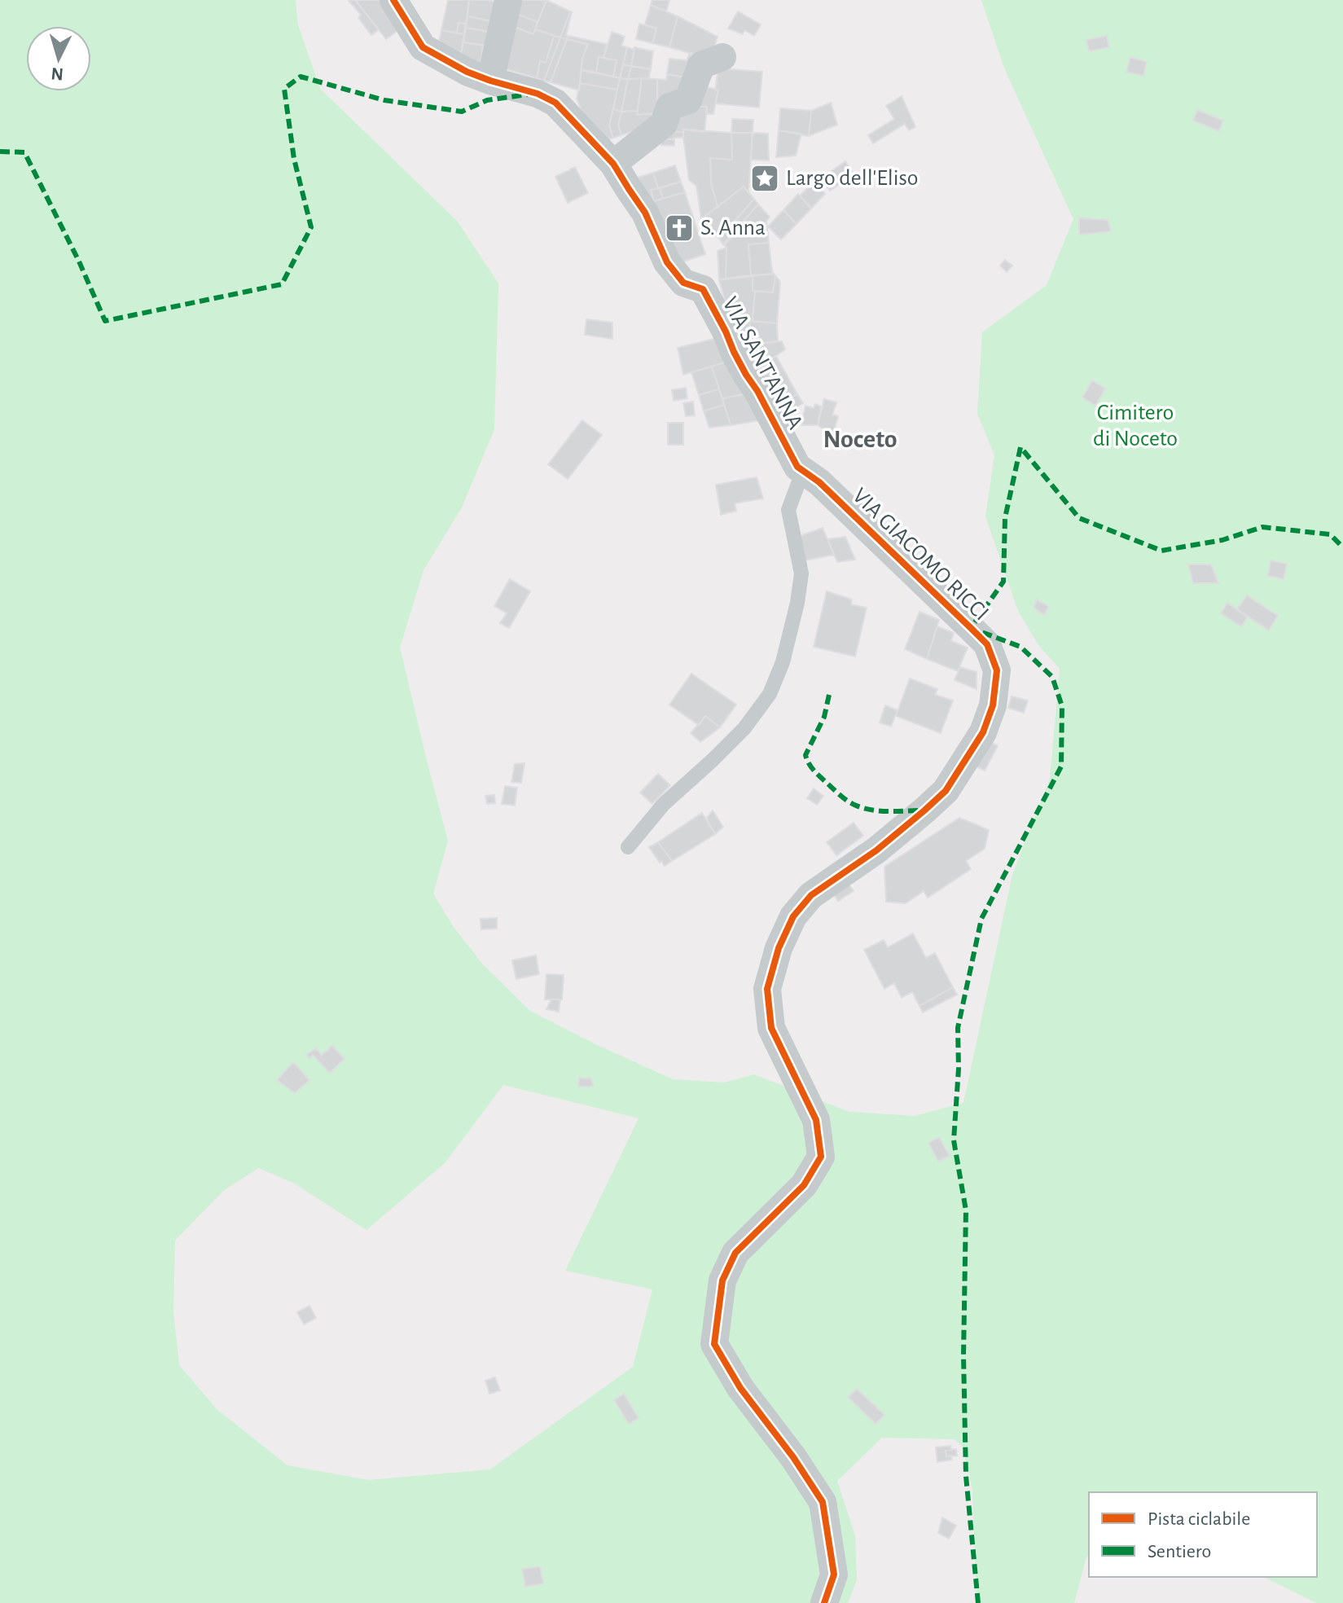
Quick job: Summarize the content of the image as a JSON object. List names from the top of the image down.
{
  "streets": {
    "street": ["VIA SANT'ANNA", "VIA GIACOMO RICCI"]
  },
  "crossings": [
    ["VIA SANT'ANNA", "VIA GIACOMO RICCI"]
  ],
  "districts": ["Noceto"],
  "parks": ["Cimitero di Noceto"],
  "places": {
    "place": ["Largo dell'Eliso"],
    "church": ["S. Anna"]
  },
  "legend": ["Pista ciclabile", "Sentiero"],
  "north": "bottom"
}
